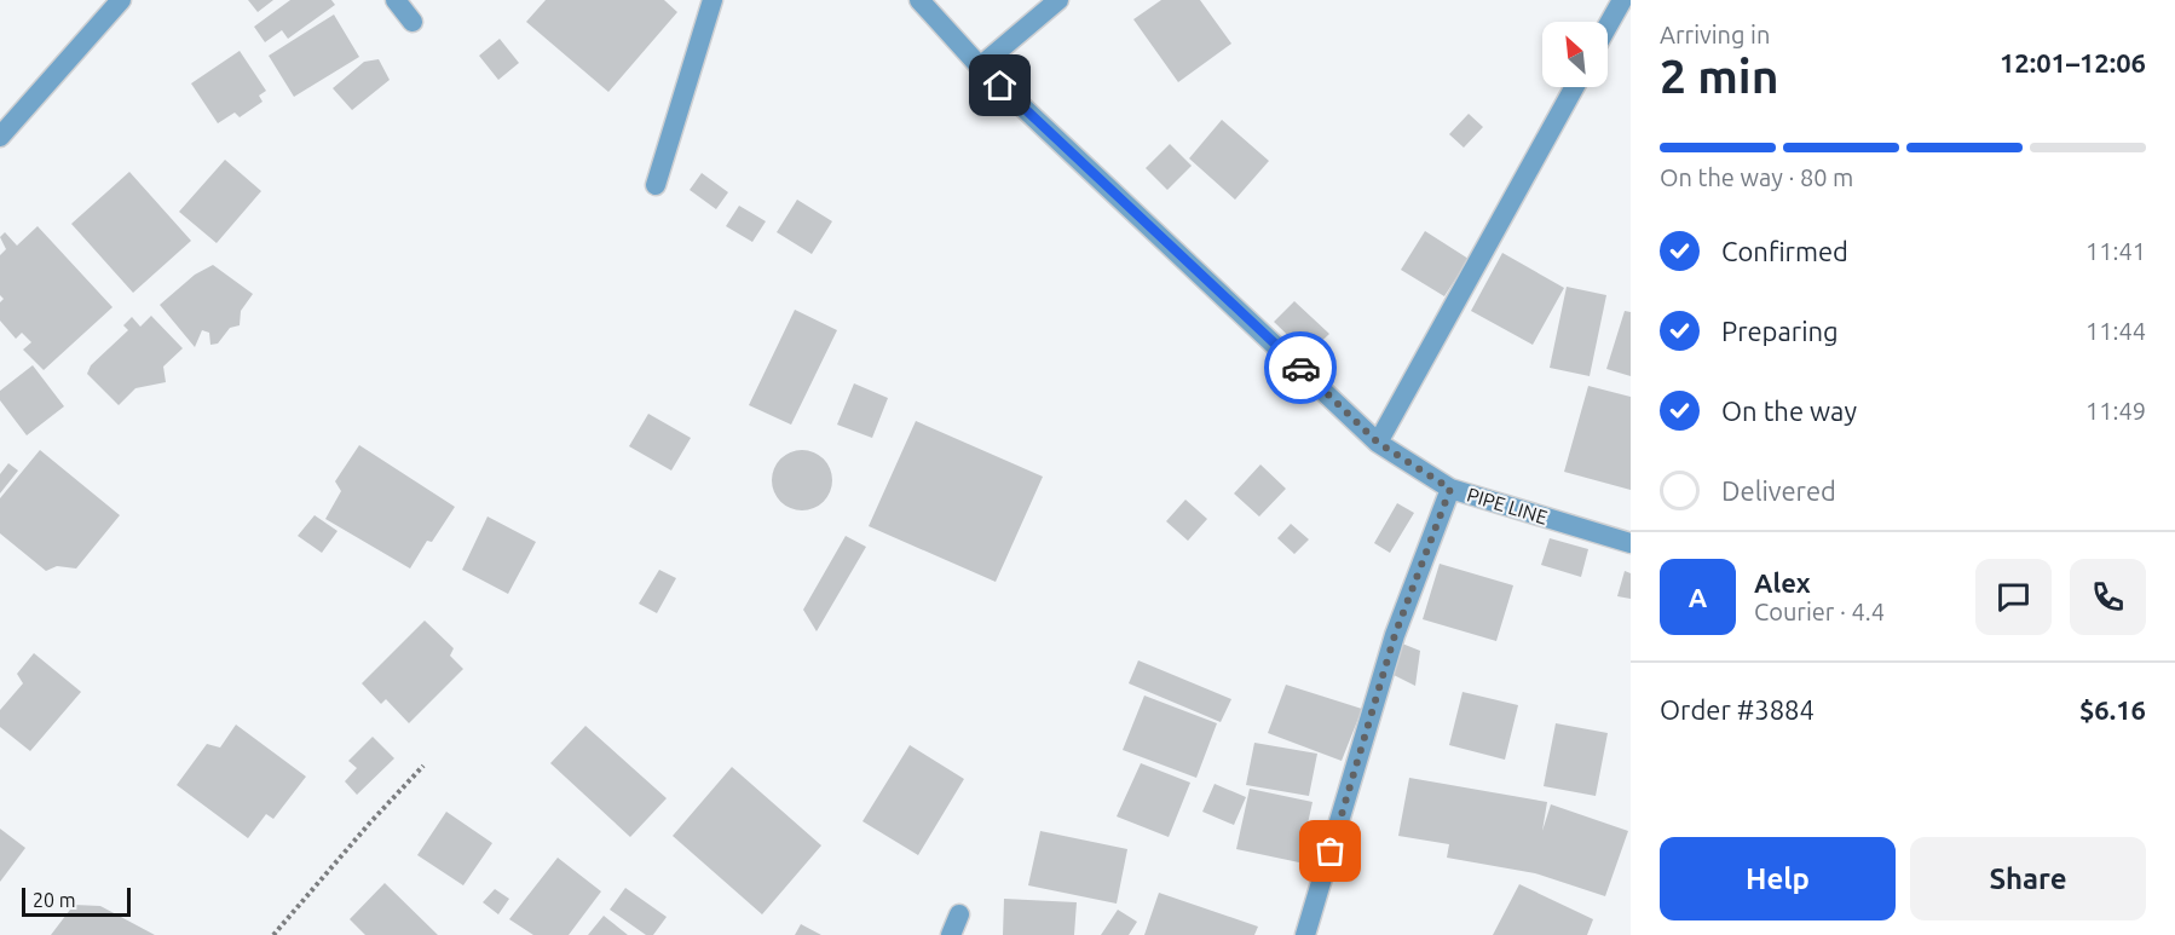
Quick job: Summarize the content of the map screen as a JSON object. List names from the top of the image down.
{
  "streets": {
    "street": ["PIPE LINE"]
  },
  "scale_bar": "20 m",
  "north": "top left",
  "page": {
    "heading": ["2 min", "Arriving in", "12:01–12:06"],
    "panel": [
      "Alex",
      "Courier · 4.4",
      "Order #3884",
      "$6.16"
    ],
    "bar": "On the way · 80 m",
    "list": [
      ["Confirmed", "11:41"],
      ["Preparing", "11:44"],
      ["On the way", "11:49"],
      "Delivered"
    ],
    "round": "A",
    "buttons": ["Help", "Share"],
    "scale": "20 m"
  }
}
